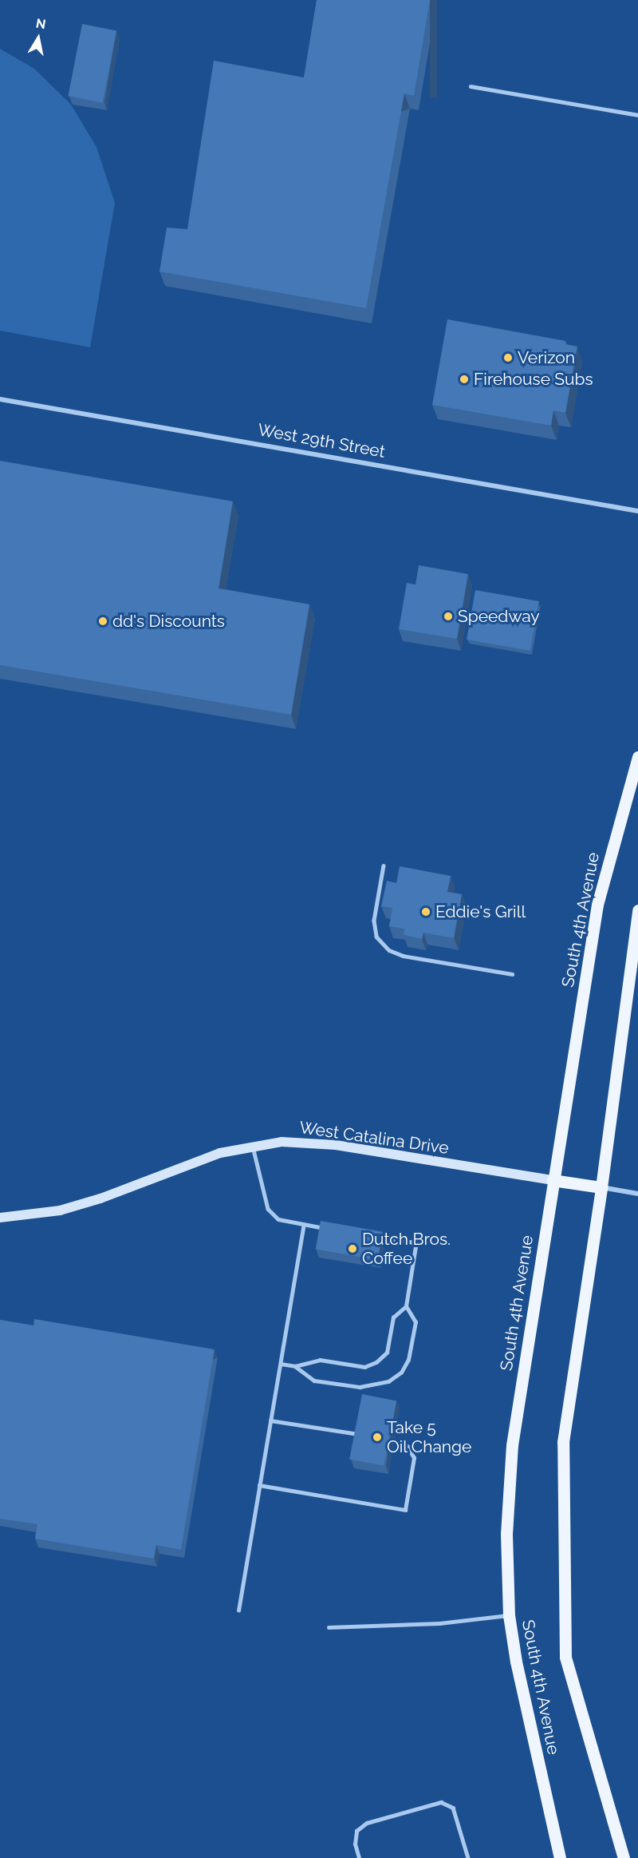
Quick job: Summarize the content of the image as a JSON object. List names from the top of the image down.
{
  "streets": {
    "main road": ["South 4th Avenue"],
    "street": ["West 29th Street", "West Catalina Drive"]
  },
  "crossings": [
    ["South 4th Avenue", "West Catalina Drive"]
  ],
  "places": [
    "Verizon",
    "Firehouse Subs",
    "Speedway",
    "dd's Discounts",
    "Eddie's Grill",
    "Dutch Bros. Coffee",
    "Take 5 Oil Change"
  ],
  "north": "top"
}
